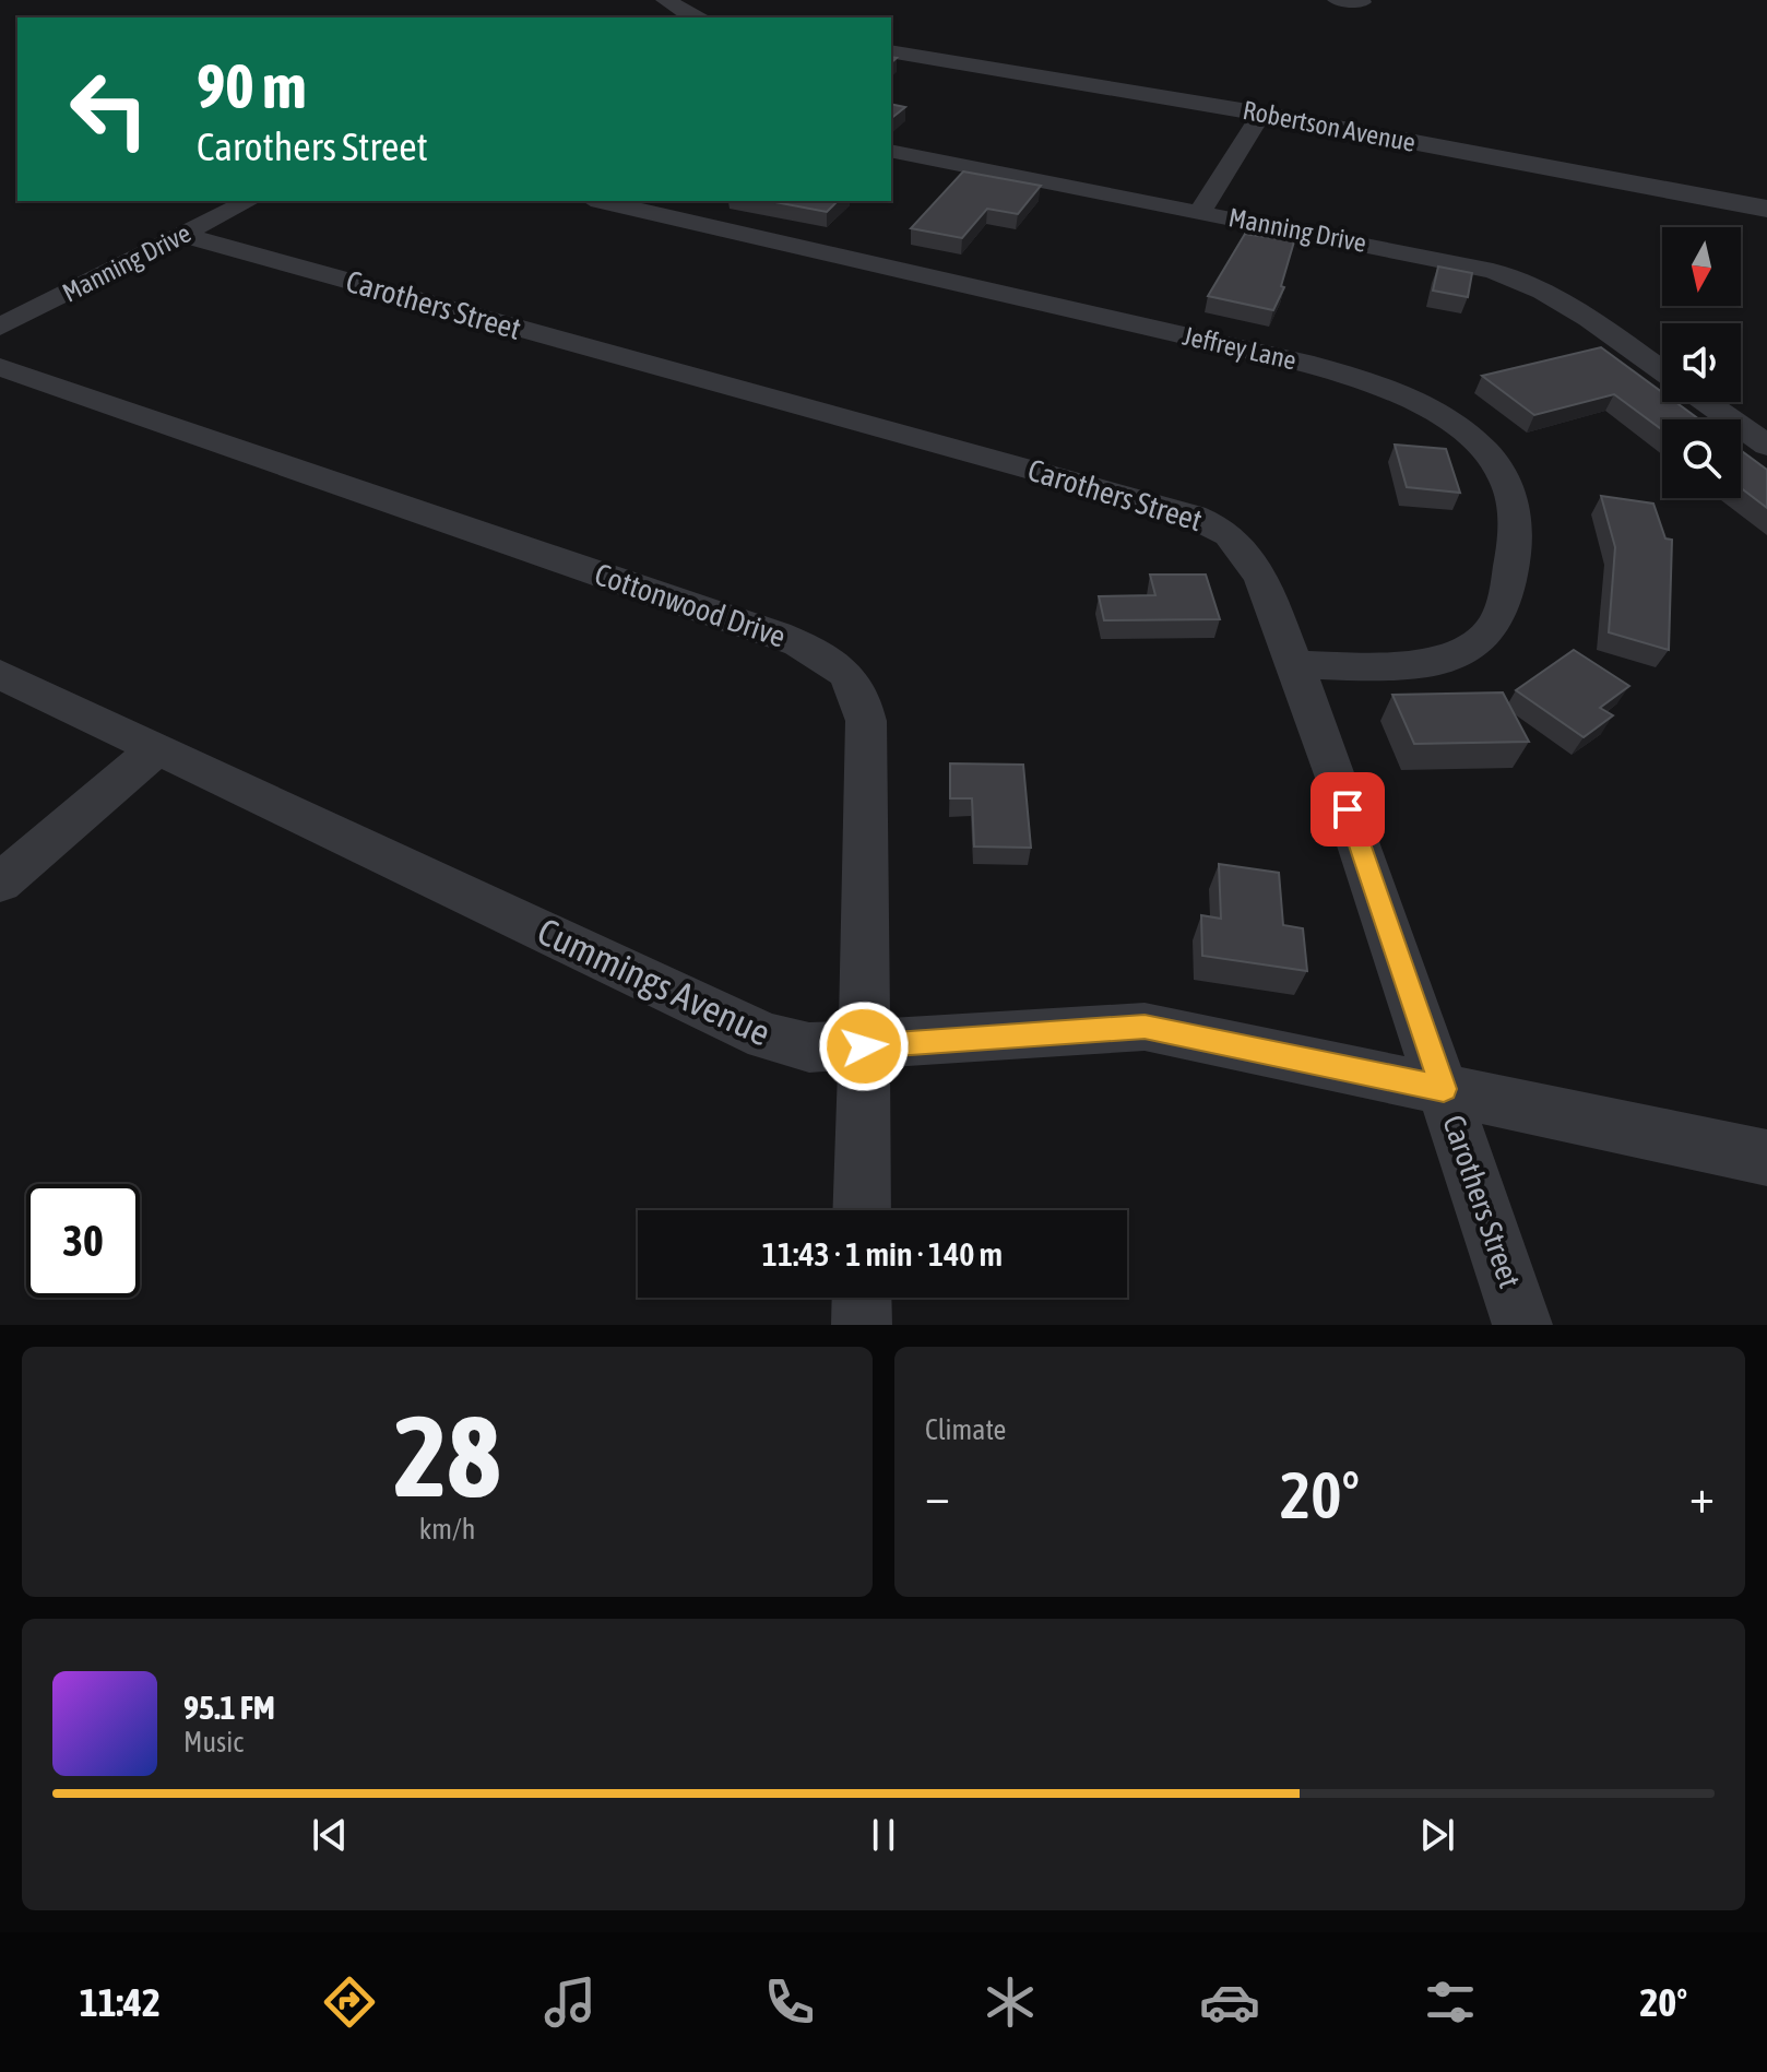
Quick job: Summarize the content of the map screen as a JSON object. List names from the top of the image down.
{
  "streets": {
    "street": [
      "Robertson Avenue",
      "Manning Drive",
      "Carothers Street",
      "Jeffrey Lane",
      "Cottonwood Drive",
      "Cummings Avenue"
    ]
  },
  "crossings": [
    ["Manning Drive", "Carothers Street"],
    ["Carothers Street", "Jeffrey Lane"],
    ["Carothers Street", "Cummings Avenue"],
    ["Cottonwood Drive", "Cummings Avenue"]
  ],
  "north": "bottom",
  "page": {
    "turn": ["90 m", "Carothers Street"],
    "limit": "30",
    "trip": "11:43 · 1 min · 140 m",
    "tile": [
      ["28", "km/h"],
      "Climate"
    ],
    "heat": ["−", "20°", "+"],
    "song": ["95.1 FM", "Music"],
    "tabs": ["11:42", "20°"]
  }
}
